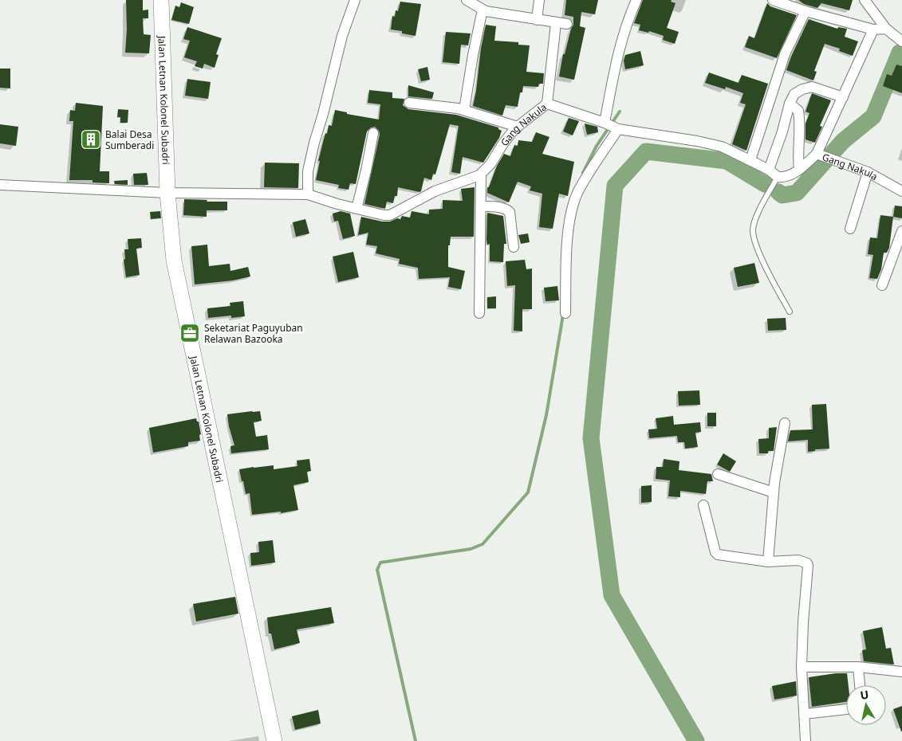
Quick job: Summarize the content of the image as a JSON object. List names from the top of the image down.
{
  "streets": {
    "main road": ["Jalan Letnan Kolonel Subadri"],
    "street": ["Gang Nakula"]
  },
  "places": {
    "building": ["Balai Desa Sumberadi"],
    "office": ["Seketariat Paguyuban Relawan Bazooka"]
  },
  "north": "top"
}
